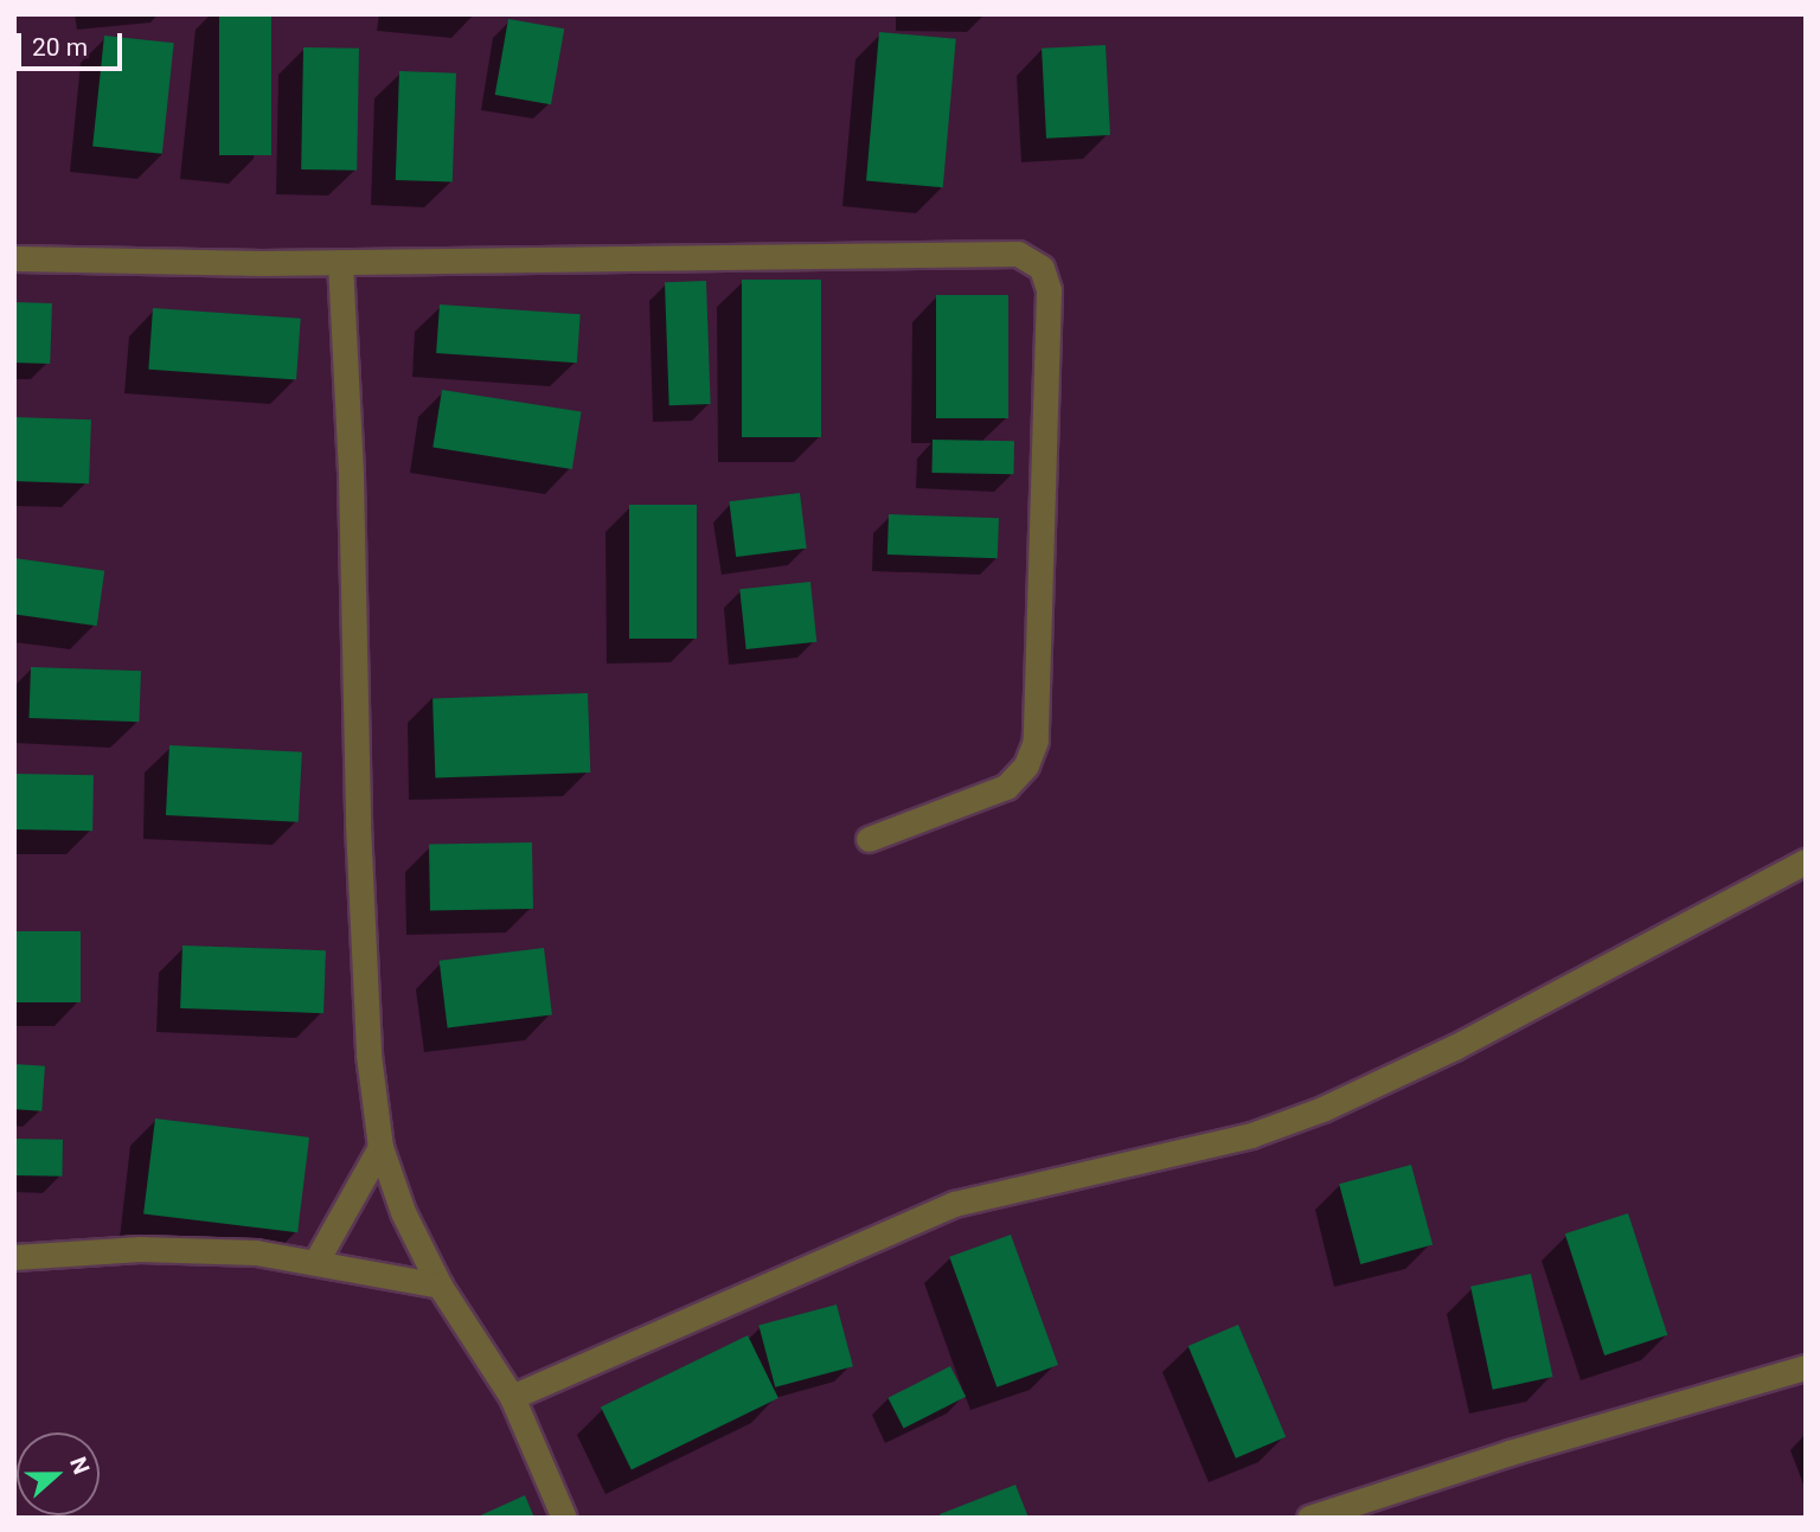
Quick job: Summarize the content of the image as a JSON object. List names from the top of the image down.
{
  "scale_bar": "20 m",
  "north": "right"
}
